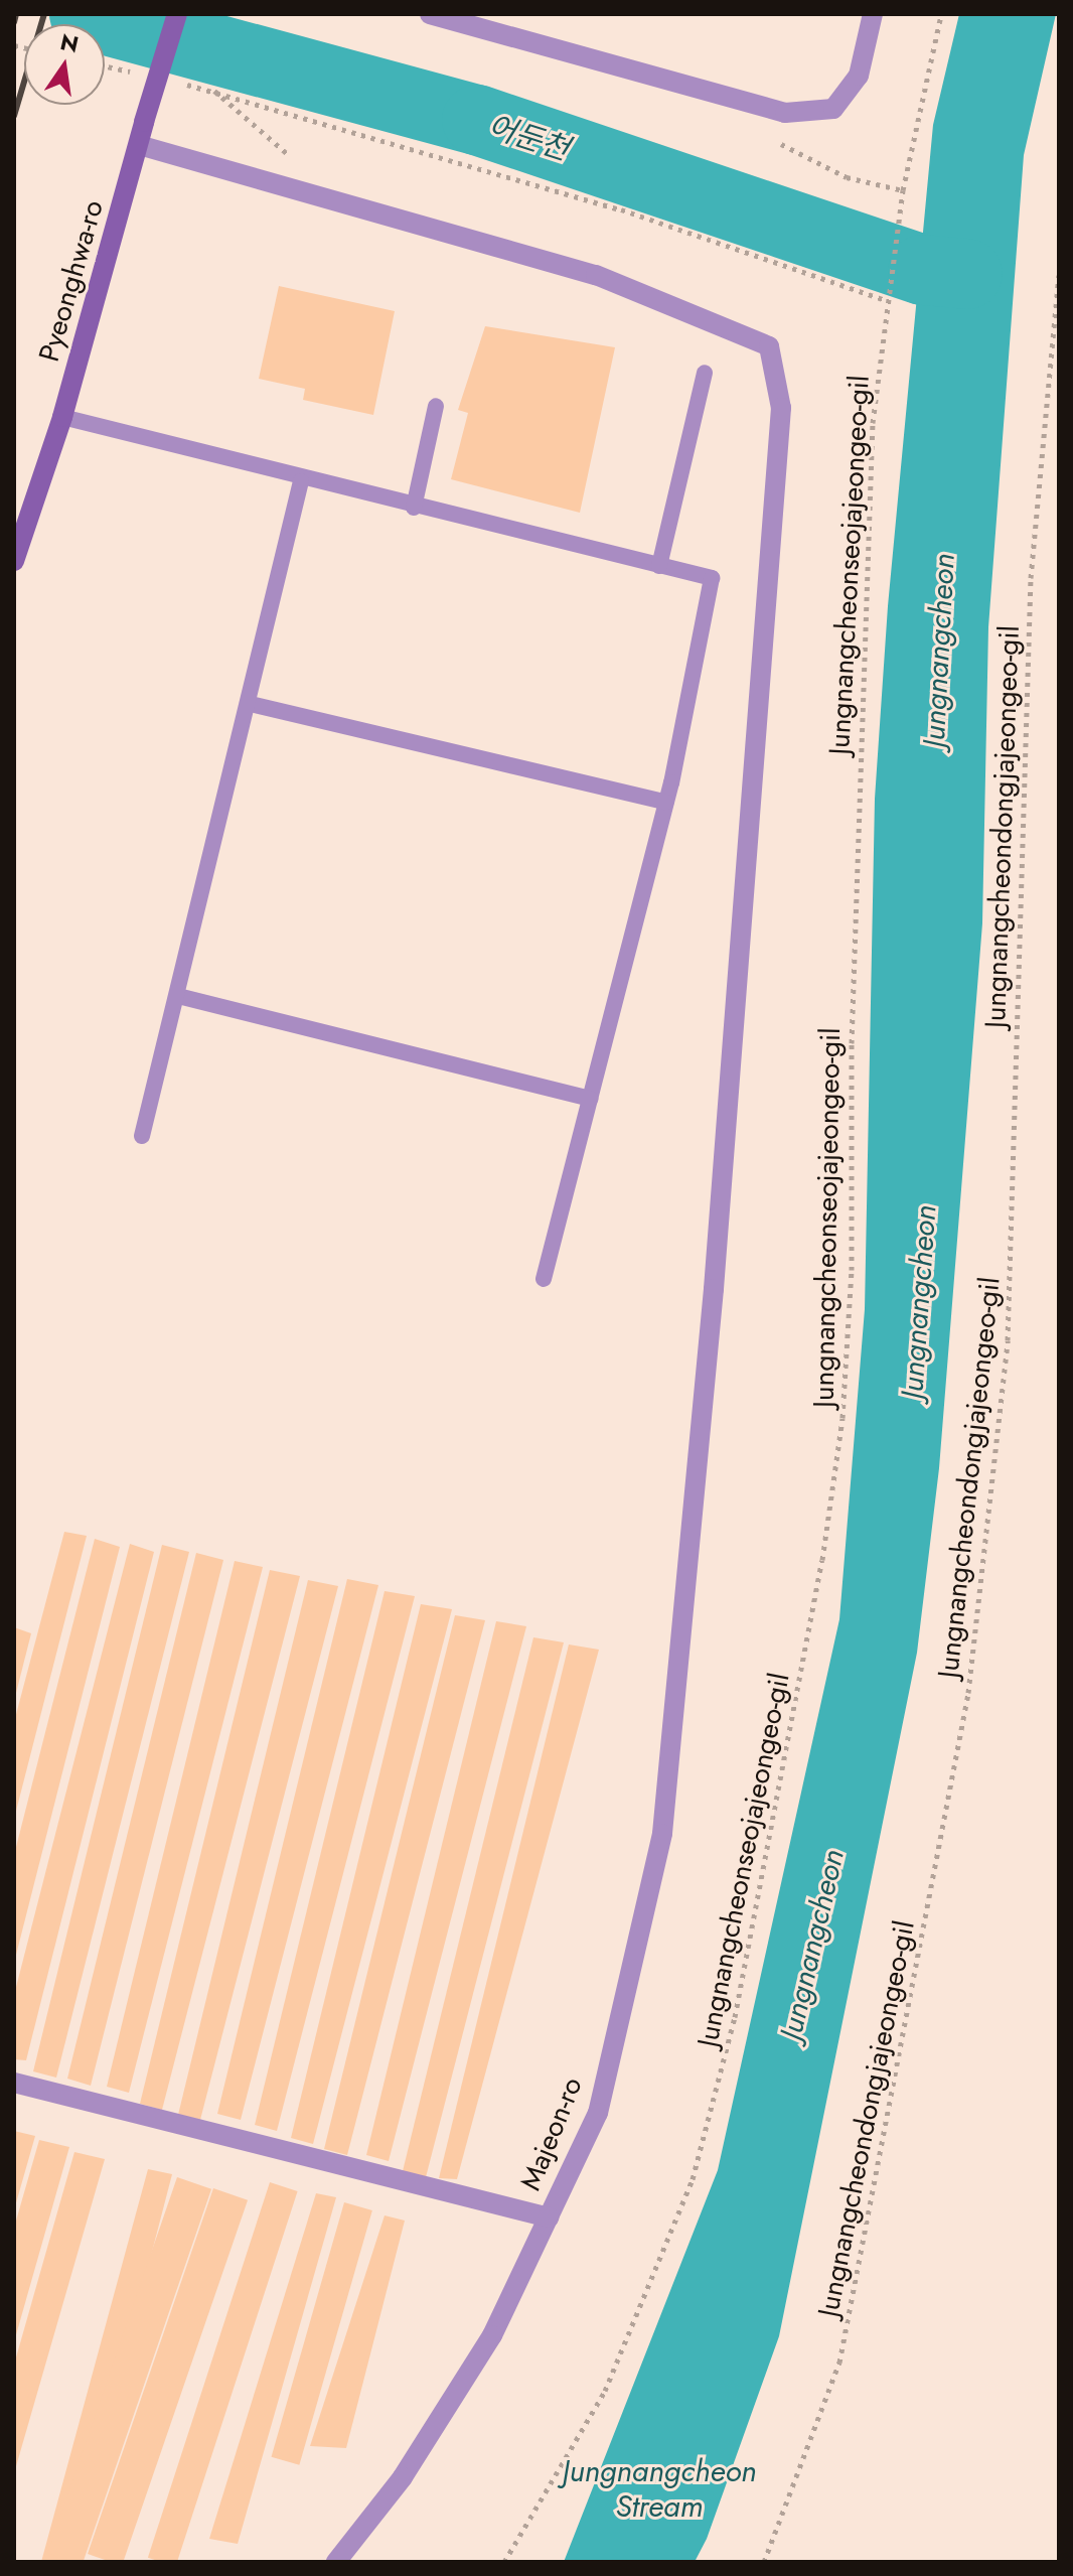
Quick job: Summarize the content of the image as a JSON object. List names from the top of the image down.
{
  "streets": {
    "main road": ["Pyeonghwa-ro"],
    "street": ["Majeon-ro"],
    "path": ["Jungnangcheonseojajeongeo-gil", "Jungnangcheondongjajeongeo-gil"]
  },
  "crossings": [
    ["Pyeonghwa-ro", "Majeon-ro"]
  ],
  "water": ["어둔천", "Jungnangcheon", "Jungnangcheon Stream"],
  "north": "top"
}
